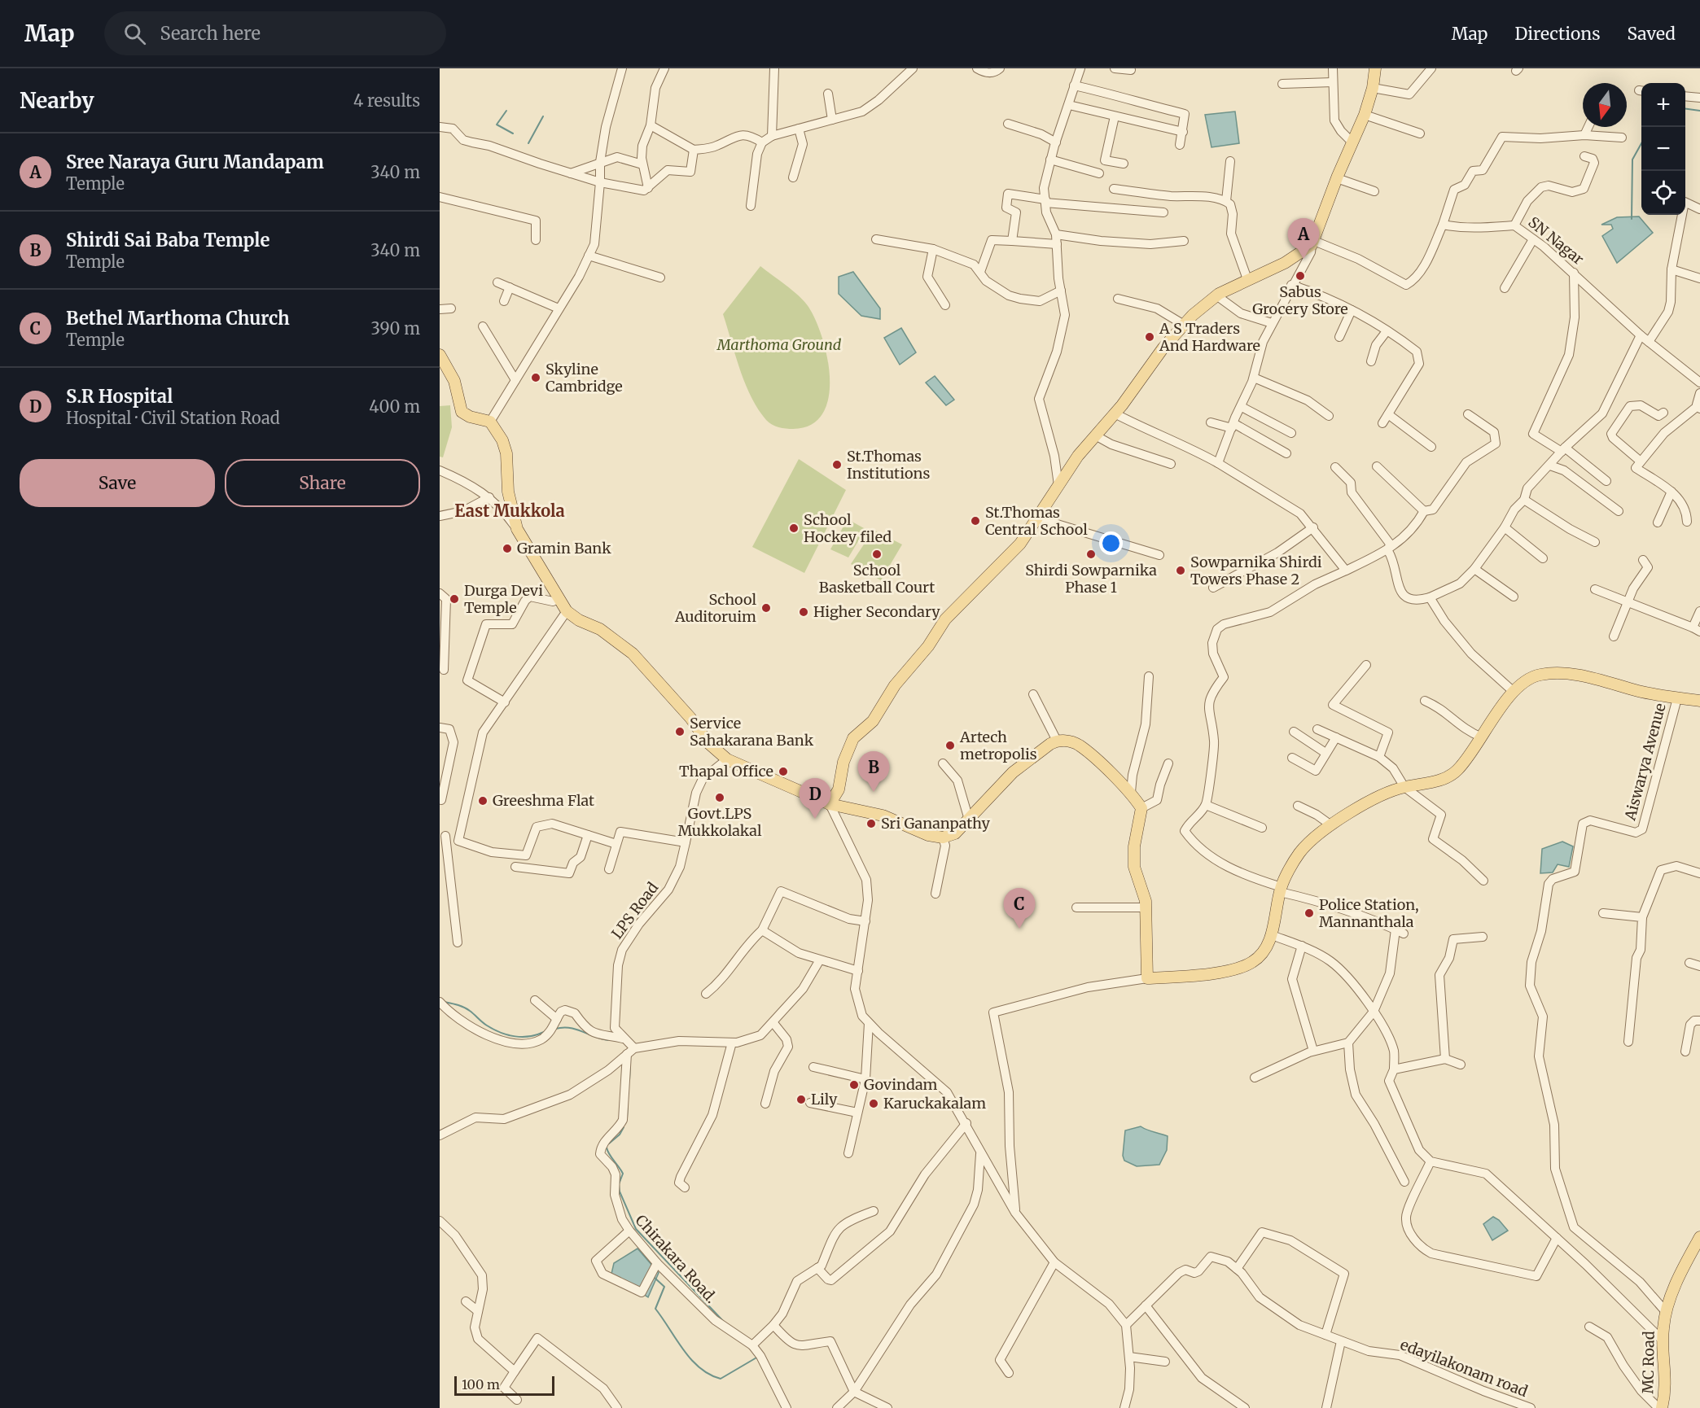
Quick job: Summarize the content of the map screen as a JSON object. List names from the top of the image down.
{
  "streets": {
    "main road": ["MC Road"],
    "street": [
      "SN Nagar",
      "Aiswarya Avenue",
      "LPS Road",
      "Chirakara Road.",
      "edayilakonam road"
    ]
  },
  "crossings": [
    ["Aiswarya Avenue", "MC Road"],
    ["LPS Road", "Chirakara Road."]
  ],
  "districts": ["East Mukkola"],
  "parks": ["Marthoma Ground"],
  "places": [
    "Sabus Grocery Store",
    "A S Traders And Hardware",
    "Skyline Cambridge",
    "St.Thomas Institutions",
    "St.Thomas Central School",
    "School Hockey filed",
    "Gramin Bank",
    "School Basketball Court",
    "Shirdi Sowparnika Phase 1",
    "Sowparnika Shirdi Towers Phase 2",
    "Durga Devi Temple",
    "School Auditoruim",
    "Higher Secondary",
    "Service Sahakarana Bank",
    "Artech metropolis",
    "Thapal Office",
    "Govt.LPS Mukkolakal",
    "Greeshma Flat",
    "Sri Gananpathy",
    "Police Station, Mannanthala",
    "Govindam",
    "Lily",
    "Karuckakalam"
  ],
  "scale_bar": "100 m",
  "north": "bottom",
  "page": {
    "header": "Map",
    "search": "Search here",
    "nav": ["Map", "Directions", "Saved"],
    "heading": ["Nearby", "4 results"],
    "map_buttons": ["+", "−"],
    "list": [
      {
        "mark": "A",
        "name": "Sree Naraya Guru Mandapam",
        "note": "Temple",
        "value": "340 m"
      },
      {
        "mark": "B",
        "name": "Shirdi Sai Baba Temple",
        "note": "Temple",
        "value": "340 m"
      },
      {
        "mark": "C",
        "name": "Bethel Marthoma Church",
        "note": "Temple",
        "value": "390 m"
      },
      {
        "mark": "D",
        "name": "S.R Hospital",
        "note": "Hospital · Civil Station Road",
        "value": "400 m"
      }
    ],
    "pins": [
      "A",
      "B",
      "D",
      "C"
    ],
    "buttons": ["Save", "Share"],
    "scale": "100 m"
  }
}
